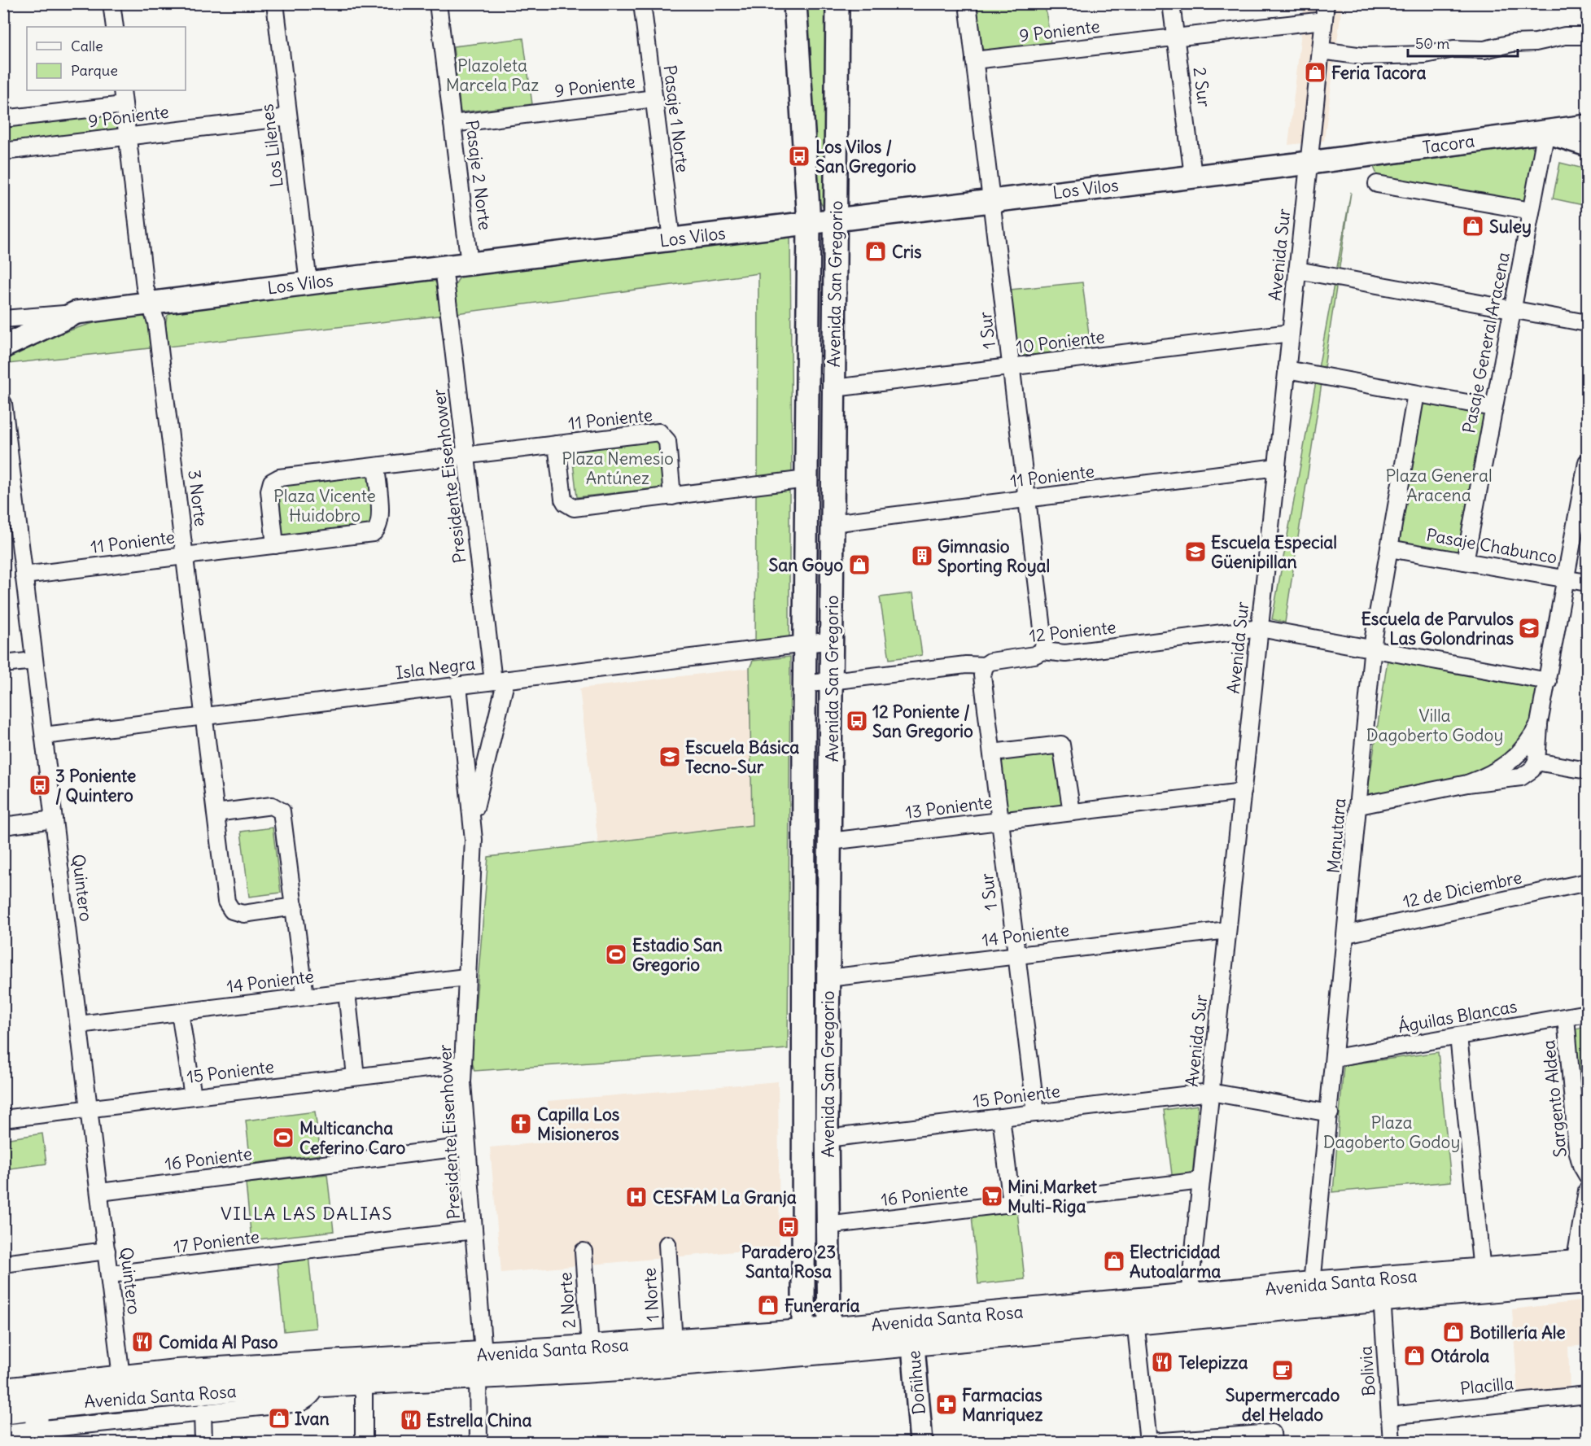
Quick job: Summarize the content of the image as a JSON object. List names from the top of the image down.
{
  "streets": {
    "main road": [
      "Tacora",
      "Los Vilos",
      "Avenida San Gregorio",
      "Avenida Santa Rosa",
      "Doñihue"
    ],
    "street": [
      "9 Poniente",
      "2 Sur",
      "Pasaje 1 Norte",
      "Los Lilenes",
      "Pasaje 2 Norte",
      "Avenida Sur",
      "1 Sur",
      "10 Poniente",
      "Pasaje General Aracena",
      "11 Poniente",
      "Presidente Eisenhower",
      "3 Norte",
      "Pasaje Chabunco",
      "12 Poniente",
      "Isla Negra",
      "13 Poniente",
      "Manutara",
      "Quintero",
      "12 de Diciembre",
      "14 Poniente",
      "Águilas Blancas",
      "15 Poniente",
      "Sargento Aldea",
      "16 Poniente",
      "17 Poniente",
      "1 Norte",
      "2 Norte",
      "Bolivia",
      "Placilla"
    ]
  },
  "crossings": [
    ["9 Poniente", "2 Sur"],
    ["9 Poniente", "Pasaje 1 Norte"],
    ["9 Poniente", "Los Lilenes"],
    ["9 Poniente", "Pasaje 2 Norte"],
    ["9 Poniente", "Avenida Sur"],
    ["9 Poniente", "1 Sur"],
    ["9 Poniente", "3 Norte"],
    ["2 Sur", "Los Vilos"],
    ["Pasaje 1 Norte", "Los Vilos"],
    ["Tacora", "Los Vilos"],
    ["Tacora", "Avenida Sur"],
    ["Tacora", "Pasaje General Aracena"],
    ["Los Lilenes", "Los Vilos"],
    ["Pasaje 2 Norte", "Los Vilos"],
    ["Los Vilos", "Avenida Sur"],
    ["Los Vilos", "Avenida San Gregorio"],
    ["Los Vilos", "1 Sur"],
    ["Los Vilos", "Presidente Eisenhower"],
    ["Los Vilos", "3 Norte"],
    ["Avenida Sur", "10 Poniente"],
    ["Avenida Sur", "11 Poniente"],
    ["Avenida Sur", "12 Poniente"],
    ["Avenida Sur", "13 Poniente"],
    ["Avenida Sur", "14 Poniente"],
    ["Avenida Sur", "15 Poniente"],
    ["Avenida Sur", "16 Poniente"],
    ["Avenida Sur", "Avenida Santa Rosa"],
    ["Avenida San Gregorio", "10 Poniente"],
    ["Avenida San Gregorio", "11 Poniente"],
    ["Avenida San Gregorio", "12 Poniente"],
    ["Avenida San Gregorio", "Isla Negra"],
    ["Avenida San Gregorio", "13 Poniente"],
    ["Avenida San Gregorio", "14 Poniente"],
    ["Avenida San Gregorio", "15 Poniente"],
    ["Avenida San Gregorio", "16 Poniente"],
    ["Avenida San Gregorio", "Avenida Santa Rosa"],
    ["1 Sur", "10 Poniente"],
    ["1 Sur", "11 Poniente"],
    ["1 Sur", "12 Poniente"],
    ["1 Sur", "13 Poniente"],
    ["1 Sur", "14 Poniente"],
    ["1 Sur", "15 Poniente"],
    ["Pasaje General Aracena", "Pasaje Chabunco"],
    ["11 Poniente", "Presidente Eisenhower"],
    ["11 Poniente", "3 Norte"],
    ["11 Poniente", "Quintero"],
    ["Presidente Eisenhower", "Isla Negra"],
    ["Presidente Eisenhower", "14 Poniente"],
    ["Presidente Eisenhower", "15 Poniente"],
    ["Presidente Eisenhower", "16 Poniente"],
    ["Presidente Eisenhower", "17 Poniente"],
    ["Presidente Eisenhower", "Avenida Santa Rosa"],
    ["3 Norte", "Isla Negra"],
    ["Pasaje Chabunco", "Manutara"],
    ["12 Poniente", "Manutara"],
    ["Isla Negra", "Quintero"],
    ["Manutara", "12 de Diciembre"],
    ["Manutara", "Águilas Blancas"],
    ["Manutara", "15 Poniente"],
    ["Manutara", "Avenida Santa Rosa"],
    ["Quintero", "14 Poniente"],
    ["Quintero", "15 Poniente"],
    ["Quintero", "16 Poniente"],
    ["Quintero", "17 Poniente"],
    ["Quintero", "Avenida Santa Rosa"],
    ["Águilas Blancas", "Sargento Aldea"],
    ["Avenida Santa Rosa", "1 Norte"],
    ["Avenida Santa Rosa", "2 Norte"],
    ["Avenida Santa Rosa", "Bolivia"],
    ["Avenida Santa Rosa", "Doñihue"],
    ["Bolivia", "Placilla"]
  ],
  "districts": ["VILLA LAS DALIAS"],
  "parks": [
    "Plazoleta Marcela Paz",
    "Plaza Nemesio Antúnez",
    "Plaza General Aracena",
    "Plaza Vicente Huidobro",
    "Villa Dagoberto Godoy",
    "Plaza Dagoberto Godoy"
  ],
  "places": {
    "shop": [
      "Feria Tacora",
      "Suley",
      "Cris",
      "San Goyo",
      "Electricidad Autoalarma",
      "Funeraría",
      "Botillería Ale",
      "Otárola",
      "Ivan"
    ],
    "bus stop": [
      "Los Vilos / San Gregorio",
      "12 Poniente / San Gregorio",
      "3 Poniente / Quintero",
      "Paradero 23 Santa Rosa"
    ],
    "school or university": ["Escuela Especial Güenipillan", "Escuela de Parvulos Las Golondrinas", "Escuela Básica Tecno-Sur"],
    "building": ["Gimnasio Sporting Royal"],
    "sports": ["Estadio San Gregorio", "Multicancha Ceferino Caro"],
    "church": ["Capilla Los Misioneros"],
    "supermarket": ["Mini Market Multi-Riga"],
    "hospital": ["CESFAM La Granja"],
    "restaurant": ["Comida Al Paso", "Telepizza", "Estrella China"],
    "cafe": ["Supermercado del Helado"],
    "pharmacy": ["Farmacias Manriquez"]
  },
  "legend": ["Calle", "Parque"],
  "scale_bar": "50 m"
}
